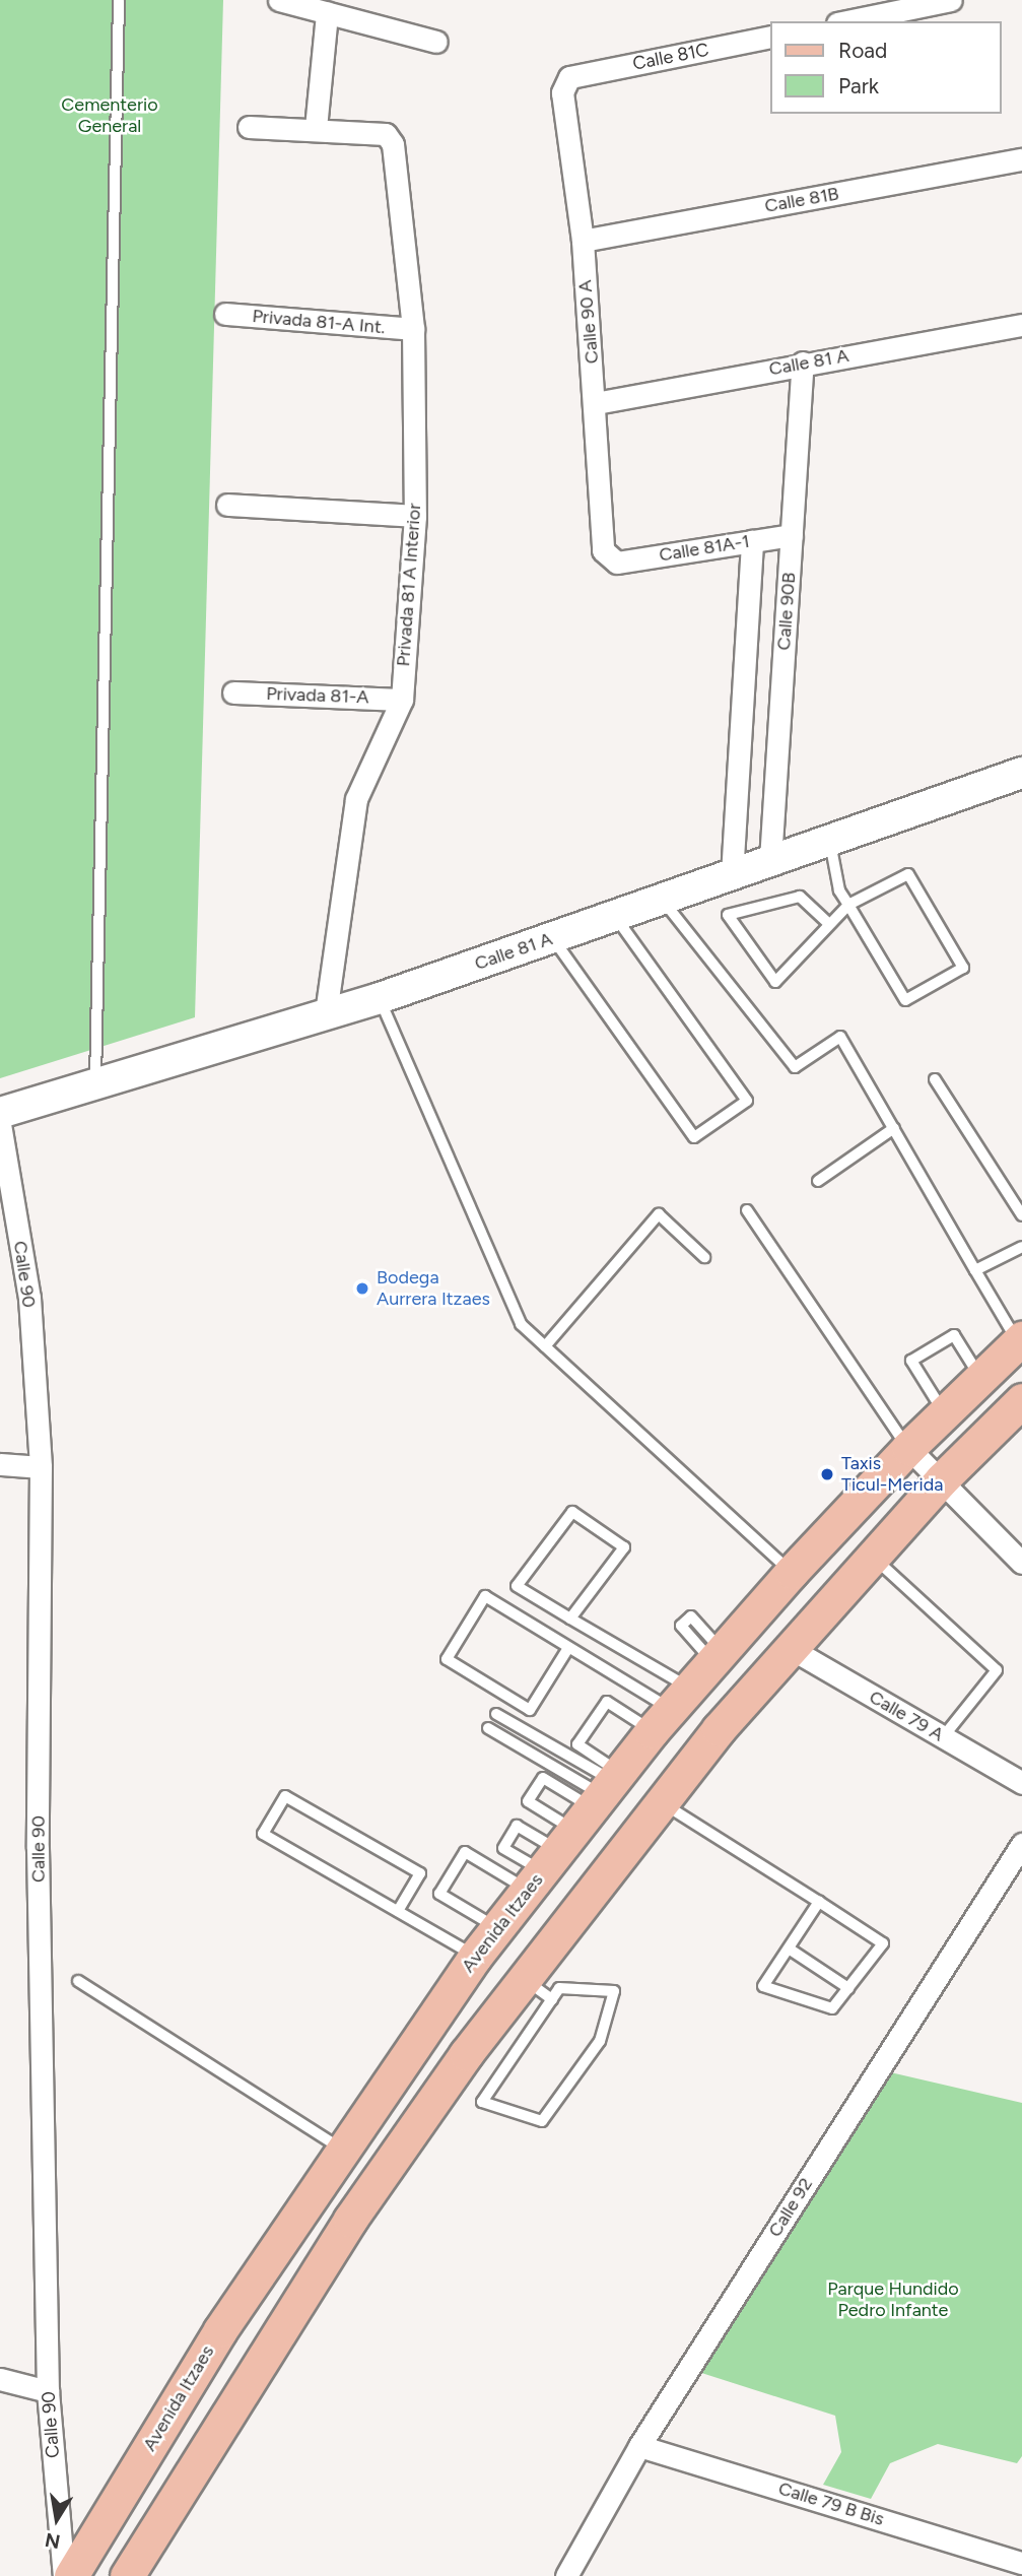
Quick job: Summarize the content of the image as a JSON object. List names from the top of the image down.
{
  "streets": {
    "main road": ["Avenida Itzaes"],
    "street": [
      "Calle 81C",
      "Calle 81B",
      "Privada 81-A Int.",
      "Calle 90 A",
      "Calle 81 A",
      "Calle 81A-1",
      "Privada 81 A Interior",
      "Calle 90B",
      "Privada 81-A",
      "Calle 90",
      "Calle 79 A",
      "Calle 92",
      "Calle 79 B Bis"
    ]
  },
  "crossings": [
    ["Calle 81C", "Calle 90 A"],
    ["Calle 81B", "Calle 90 A"],
    ["Privada 81-A Int.", "Privada 81 A Interior"],
    ["Calle 90 A", "Calle 81 A"],
    ["Calle 90 A", "Calle 81A-1"],
    ["Calle 81 A", "Privada 81 A Interior"],
    ["Calle 81 A", "Calle 90B"],
    ["Calle 81A-1", "Calle 90B"],
    ["Privada 81 A Interior", "Privada 81-A"],
    ["Calle 92", "Calle 79 B Bis"]
  ],
  "parks": ["Cementerio General", "Parque Hundido Pedro Infante"],
  "places": ["Bodega Aurrera Itzaes", "Taxis Ticul-Merida"],
  "legend": ["Road", "Park"],
  "north": "bottom"
}
